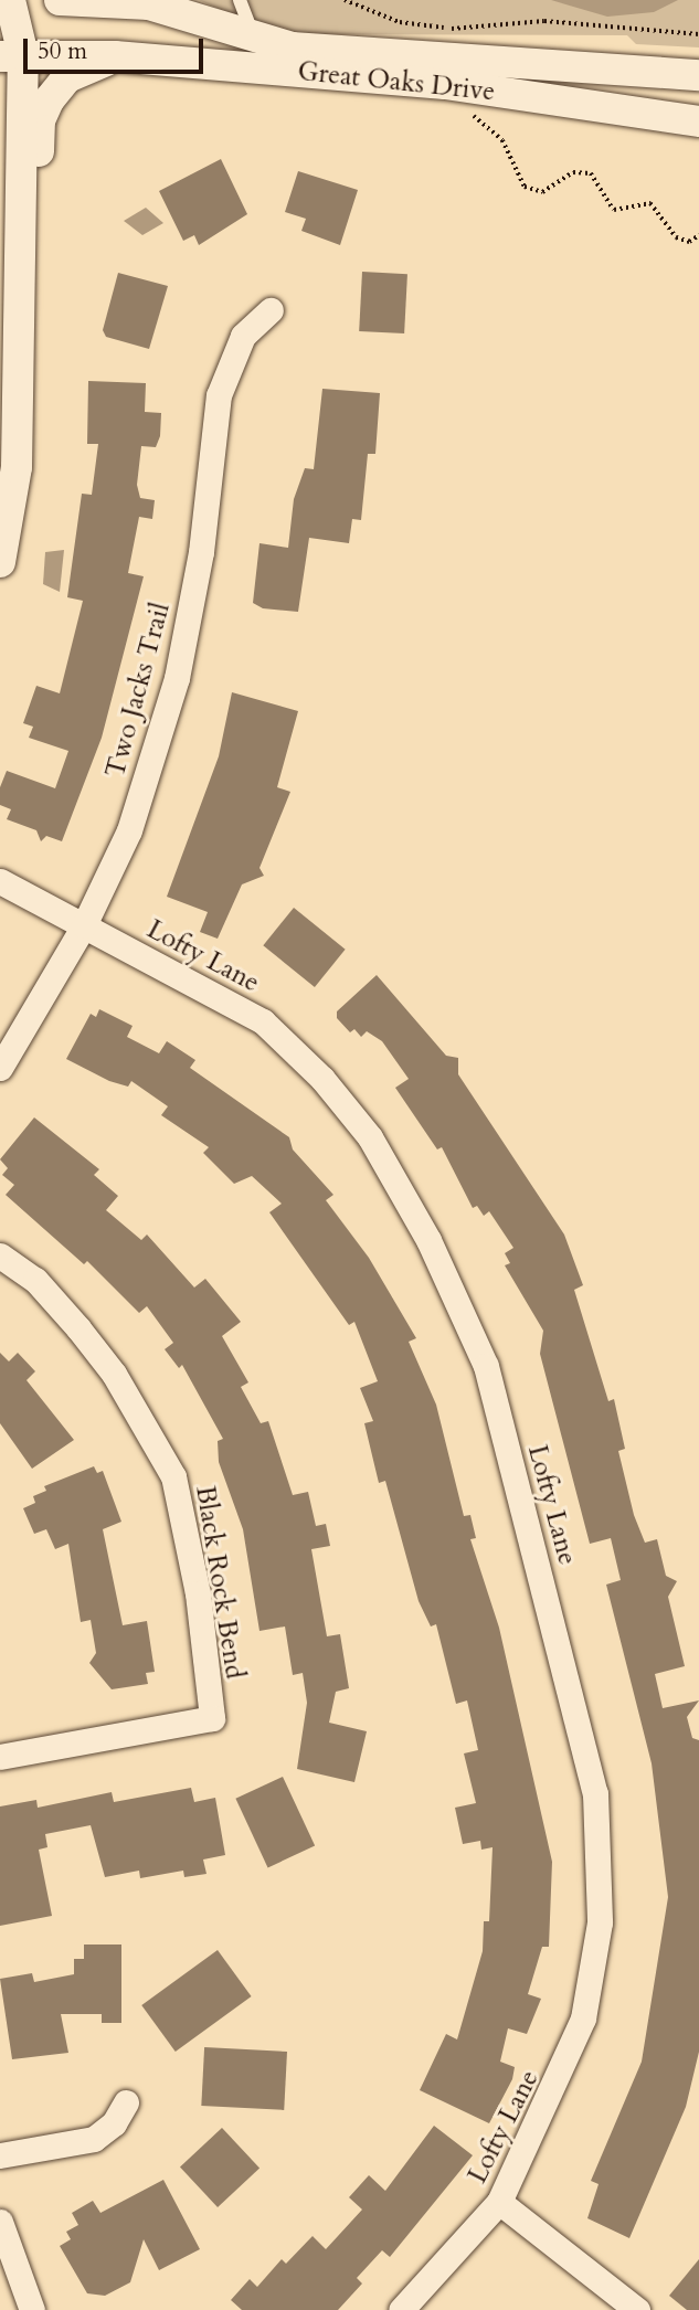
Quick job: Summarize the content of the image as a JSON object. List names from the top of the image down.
{
  "streets": {
    "street": [
      "Great Oaks Drive",
      "Two Jacks Trail",
      "Lofty Lane",
      "Black Rock Bend"
    ]
  },
  "crossings": [
    ["Two Jacks Trail", "Lofty Lane"]
  ],
  "scale_bar": "50 m"
}
